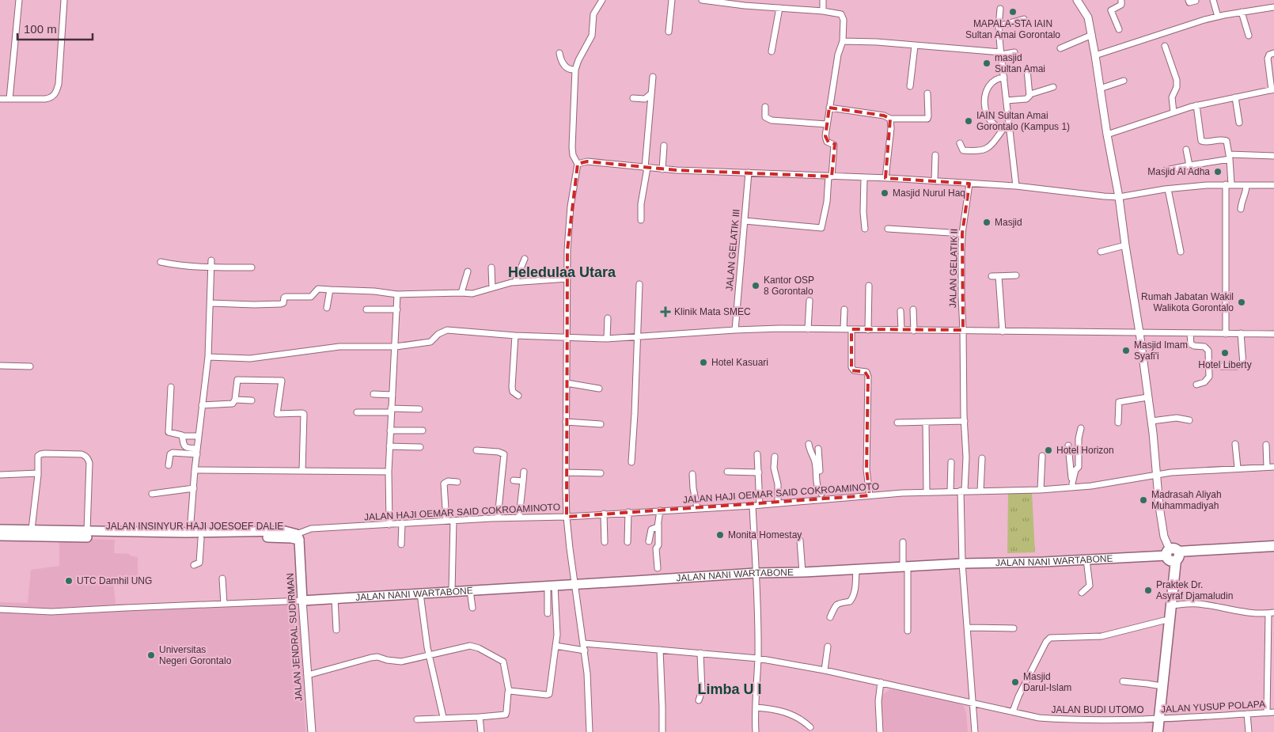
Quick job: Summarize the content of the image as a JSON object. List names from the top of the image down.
{
  "streets": {
    "highway": ["JALAN NANI WARTABONE"],
    "main road": ["JALAN INSINYUR HAJI JOESOEF DALIE", "JALAN JENDRAL SUDIRMAN"],
    "street": [
      "JALAN GELATIK III",
      "JALAN GELATIK II",
      "JALAN HAJI OEMAR SAID COKROAMINOTO",
      "JALAN YUSUP POLAPA",
      "JALAN BUDI UTOMO"
    ]
  },
  "crossings": [
    ["JALAN GELATIK II", "JALAN HAJI OEMAR SAID COKROAMINOTO"],
    ["JALAN GELATIK II", "JALAN NANI WARTABONE"],
    ["JALAN GELATIK II", "JALAN BUDI UTOMO"],
    ["JALAN HAJI OEMAR SAID COKROAMINOTO", "JALAN INSINYUR HAJI JOESOEF DALIE"],
    ["JALAN HAJI OEMAR SAID COKROAMINOTO", "JALAN JENDRAL SUDIRMAN"],
    ["JALAN INSINYUR HAJI JOESOEF DALIE", "JALAN JENDRAL SUDIRMAN"],
    ["JALAN NANI WARTABONE", "JALAN JENDRAL SUDIRMAN"],
    ["JALAN YUSUP POLAPA", "JALAN BUDI UTOMO"]
  ],
  "districts": ["Heledulaa Utara", "Limba U I"],
  "places": {
    "other": [
      "MAPALA-STA IAIN Sultan Amai Gorontalo",
      "masjid Sultan Amai",
      "IAIN Sultan Amai Gorontalo (Kampus 1)",
      "Masjid Al Adha",
      "Masjid Nurul Haq",
      "Masjid",
      "Kantor OSP 8 Gorontalo",
      "Rumah Jabatan Wakil Walikota Gorontalo",
      "Masjid Imam Syafi'i",
      "Hotel Liberty",
      "Hotel Kasuari",
      "Hotel Horizon",
      "Madrasah Aliyah Muhammadiyah",
      "Monita Homestay",
      "UTC Damhil UNG",
      "Praktek Dr. Asyraf Djamaludin",
      "Universitas Negeri Gorontalo",
      "Masjid Darul-Islam"
    ],
    "health": ["Klinik Mata SMEC"]
  },
  "scale_bar": "100 m"
}
